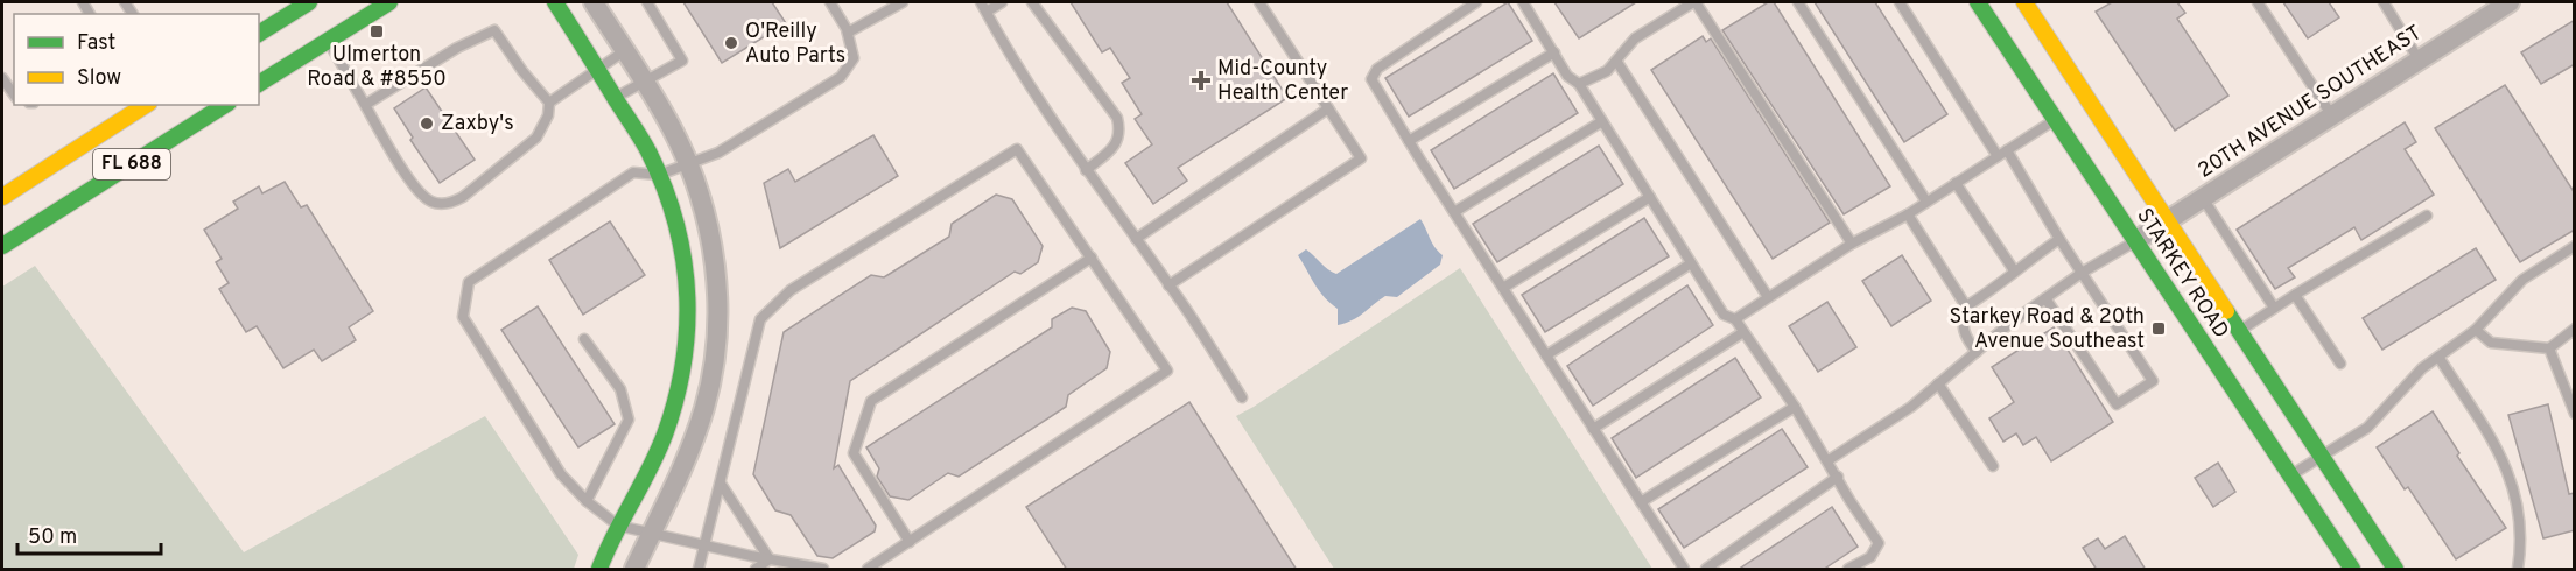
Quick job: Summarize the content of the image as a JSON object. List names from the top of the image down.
{
  "streets": {
    "main road": ["FL 688", "STARKEY ROAD"],
    "street": ["20TH AVENUE SOUTHEAST"]
  },
  "crossings": [
    ["20TH AVENUE SOUTHEAST", "STARKEY ROAD"]
  ],
  "places": {
    "transit": ["Ulmerton Road & #8550", "Starkey Road & 20th Avenue Southeast"],
    "other": ["O'Reilly Auto Parts", "Zaxby's"],
    "health": ["Mid-County Health Center"]
  },
  "legend": ["Fast", "Slow"],
  "scale_bar": "50 m"
}
